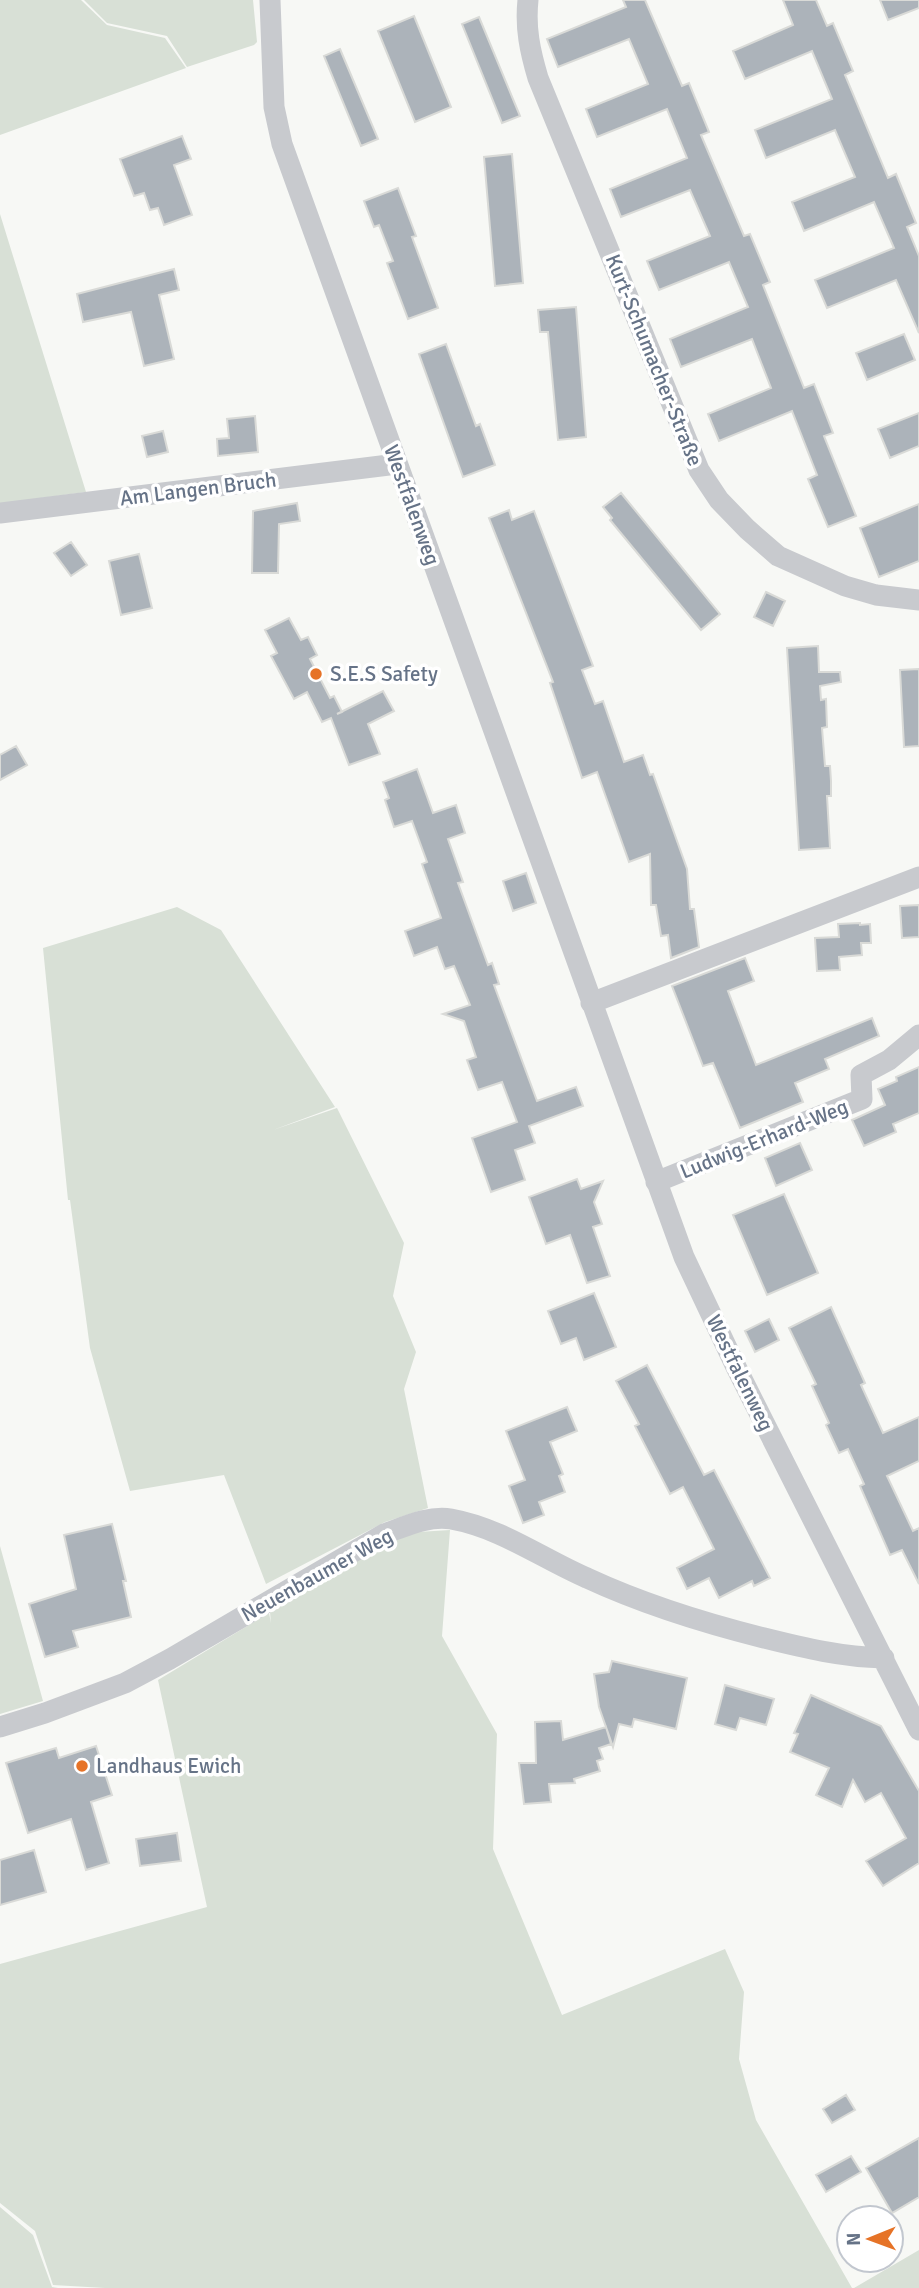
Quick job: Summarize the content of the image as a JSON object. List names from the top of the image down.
{
  "streets": {
    "street": [
      "Kurt-Schumacher-Straße",
      "Am Langen Bruch",
      "Westfalenweg",
      "Ludwig-Erhard-Weg",
      "Neuenbaumer Weg"
    ]
  },
  "crossings": [
    ["Am Langen Bruch", "Westfalenweg"],
    ["Westfalenweg", "Ludwig-Erhard-Weg"],
    ["Westfalenweg", "Neuenbaumer Weg"]
  ],
  "places": ["S.E.S Safety", "Landhaus Ewich"],
  "north": "left"
}
